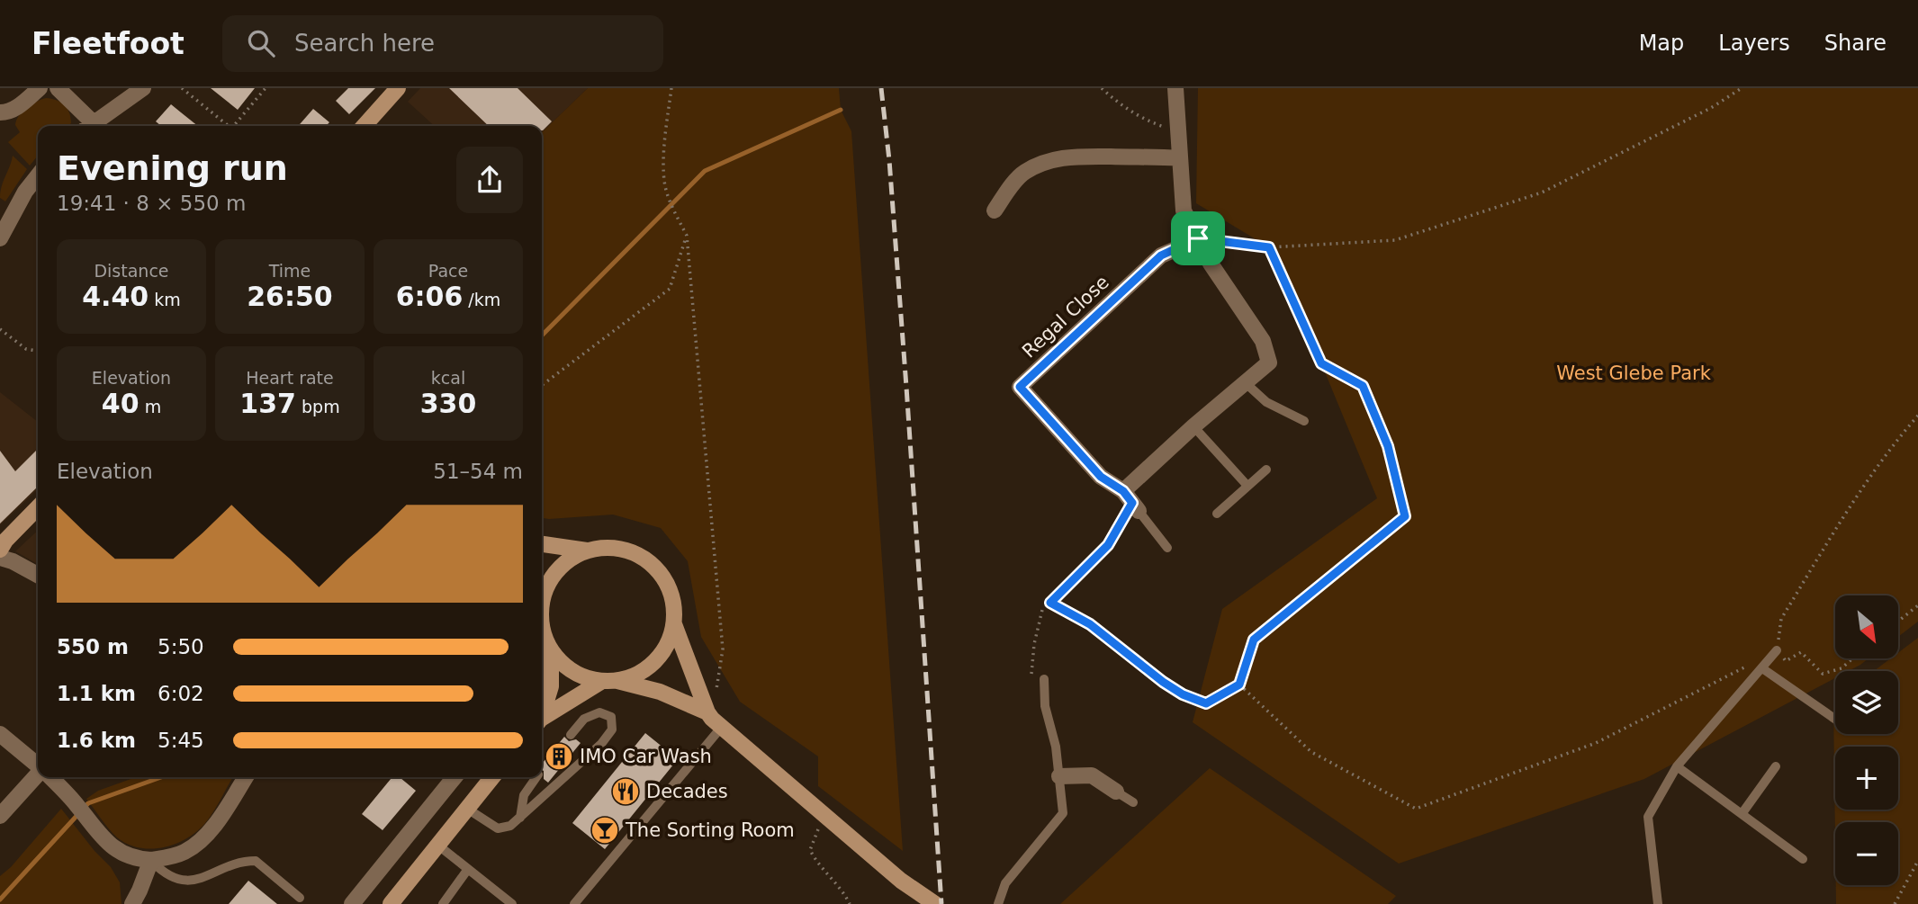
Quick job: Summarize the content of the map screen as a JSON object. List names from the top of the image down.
{
  "streets": {
    "street": ["Regal Close"]
  },
  "parks": ["West Glebe Park"],
  "places": {
    "building": ["IMO Car Wash"],
    "restaurant": ["Decades"],
    "bar": ["The Sorting Room"]
  },
  "north": "bottom right",
  "page": {
    "header": "Fleetfoot",
    "search": "Search here",
    "nav": ["Map", "Layers", "Share"],
    "heading": ["Evening run", "19:41 · 8 × 550 m"],
    "stats": [
      ["Distance", "4.40 km"],
      ["Time", "26:50"],
      ["Pace", "6:06 /km"],
      ["Elevation", "40 m"],
      ["Heart rate", "137 bpm"],
      ["kcal", "330"]
    ],
    "chart": ["Elevation", "51–54 m"],
    "map_buttons": ["+", "−"],
    "list": [
      {
        "name": "550 m",
        "note": "5:50"
      },
      {
        "name": "1.1 km",
        "note": "6:02"
      },
      {
        "name": "1.6 km",
        "note": "5:45"
      }
    ]
  }
}
